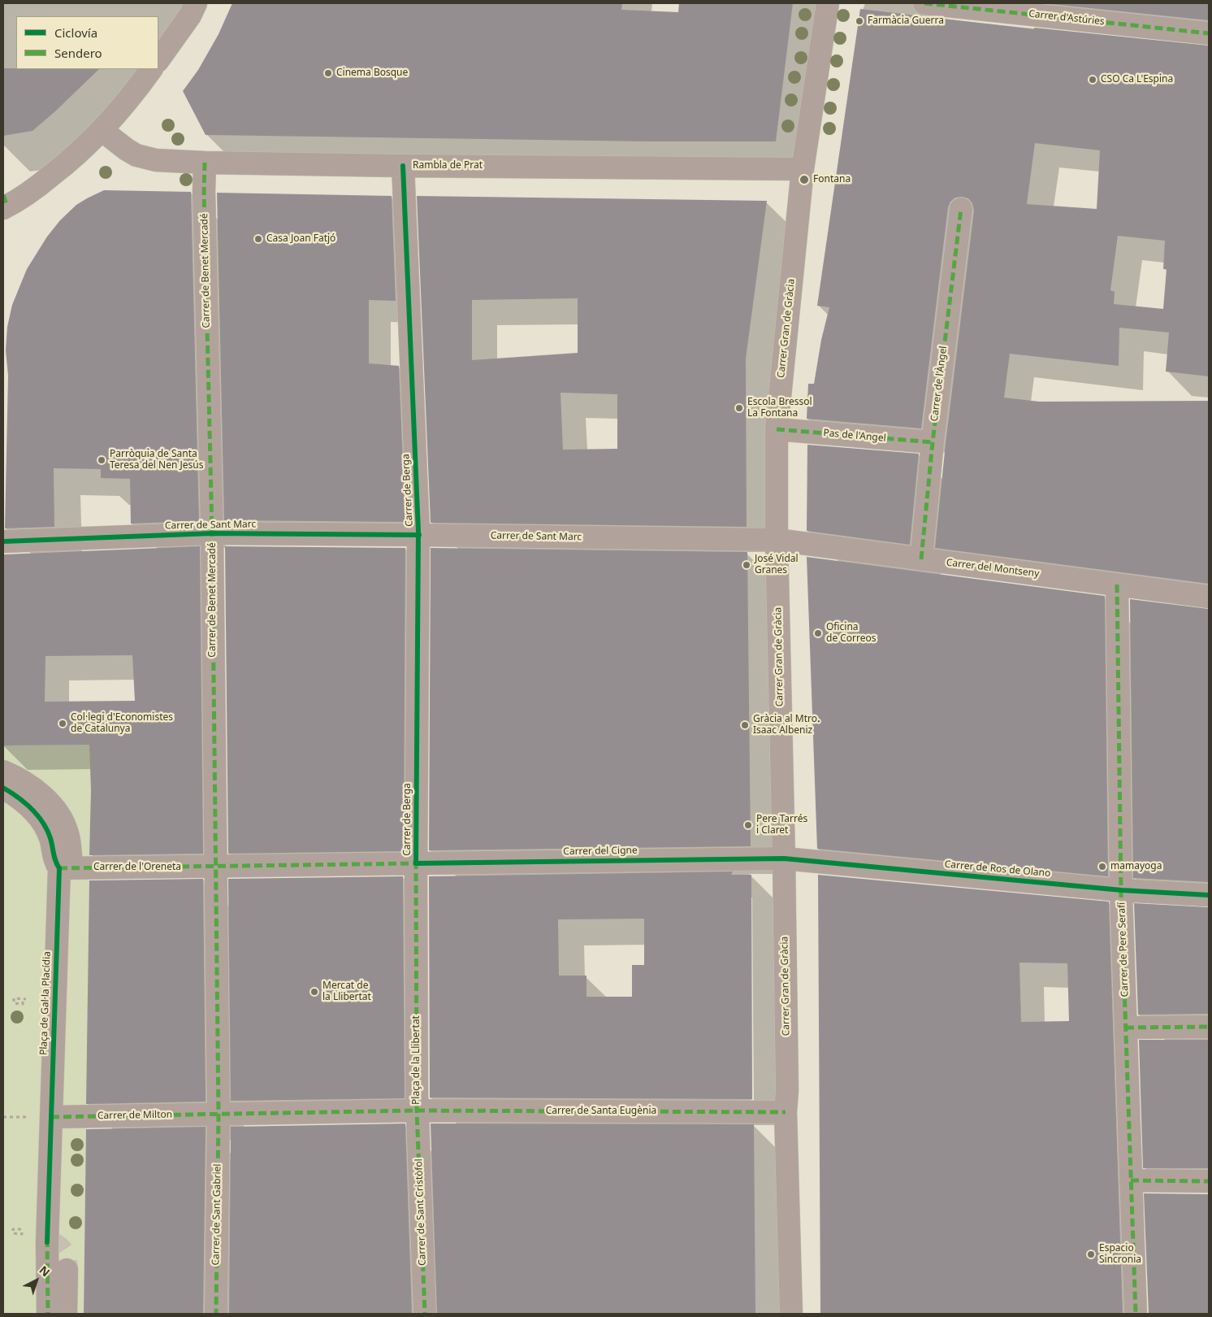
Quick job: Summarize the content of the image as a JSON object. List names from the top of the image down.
{
  "streets": {
    "street": [
      "Carrer d'Astúries",
      "Rambla de Prat",
      "Carrer de Benet Mercadé",
      "Carrer Gran de Gràcia",
      "Carrer de l'Àngel",
      "Pas de l'Angel",
      "Carrer de Berga",
      "Carrer de Sant Marc",
      "Carrer del Montseny",
      "Carrer del Cigne",
      "Carrer de l'Oreneta",
      "Carrer de Ros de Olano",
      "Carrer de Pere Serafí",
      "Plaça de Gal·la Placídia",
      "Plaça de la Llibertat",
      "Carrer de Santa Eugènia",
      "Carrer de Milton",
      "Carrer de Sant Cristòfol",
      "Carrer de Sant Gabriel"
    ]
  },
  "crossings": [
    ["Rambla de Prat", "Carrer de Benet Mercadé"],
    ["Rambla de Prat", "Carrer Gran de Gràcia"],
    ["Rambla de Prat", "Carrer de Berga"],
    ["Carrer de Benet Mercadé", "Carrer de Sant Marc"],
    ["Carrer de Benet Mercadé", "Carrer de l'Oreneta"],
    ["Carrer Gran de Gràcia", "Pas de l'Angel"],
    ["Carrer Gran de Gràcia", "Carrer de Sant Marc"],
    ["Carrer Gran de Gràcia", "Carrer del Montseny"],
    ["Carrer Gran de Gràcia", "Carrer del Cigne"],
    ["Carrer Gran de Gràcia", "Carrer de Ros de Olano"],
    ["Carrer Gran de Gràcia", "Carrer de Santa Eugènia"],
    ["Carrer de l'Àngel", "Pas de l'Angel"],
    ["Carrer de l'Àngel", "Carrer del Montseny"],
    ["Carrer de Berga", "Carrer de Sant Marc"],
    ["Carrer de Berga", "Carrer del Cigne"],
    ["Carrer de Berga", "Plaça de la Llibertat"],
    ["Carrer de Sant Marc", "Carrer del Montseny"],
    ["Carrer del Montseny", "Carrer de Pere Serafí"],
    ["Carrer del Cigne", "Carrer de Ros de Olano"],
    ["Carrer del Cigne", "Plaça de la Llibertat"],
    ["Carrer de l'Oreneta", "Plaça de Gal·la Placídia"],
    ["Carrer de Ros de Olano", "Carrer de Pere Serafí"],
    ["Plaça de Gal·la Placídia", "Carrer de Milton"],
    ["Plaça de la Llibertat", "Carrer de Santa Eugènia"],
    ["Plaça de la Llibertat", "Carrer de Milton"],
    ["Plaça de la Llibertat", "Carrer de Sant Cristòfol"],
    ["Plaça de la Llibertat", "Carrer de Sant Gabriel"],
    ["Carrer de Santa Eugènia", "Carrer de Sant Cristòfol"],
    ["Carrer de Milton", "Carrer de Sant Gabriel"]
  ],
  "places": [
    "Farmàcia Guerra",
    "Cinema Bosque",
    "CSO Ca L'Espina",
    "Fontana",
    "Casa Joan Fatjó",
    "Escola Bressol La Fontana",
    "Parròquia de Santa Teresa del Nen Jesús",
    "José Vidal Granes",
    "Oficina de Correos",
    "Col·legi d'Economistes de Catalunya",
    "Gràcia al Mtro. Isaac Albeniz",
    "Pere Tarrés i Claret",
    "mamayoga",
    "Mercat de la Llibertat",
    "Espacio Sincronia"
  ],
  "legend": ["Ciclovía", "Sendero"],
  "north": "top right"
}
